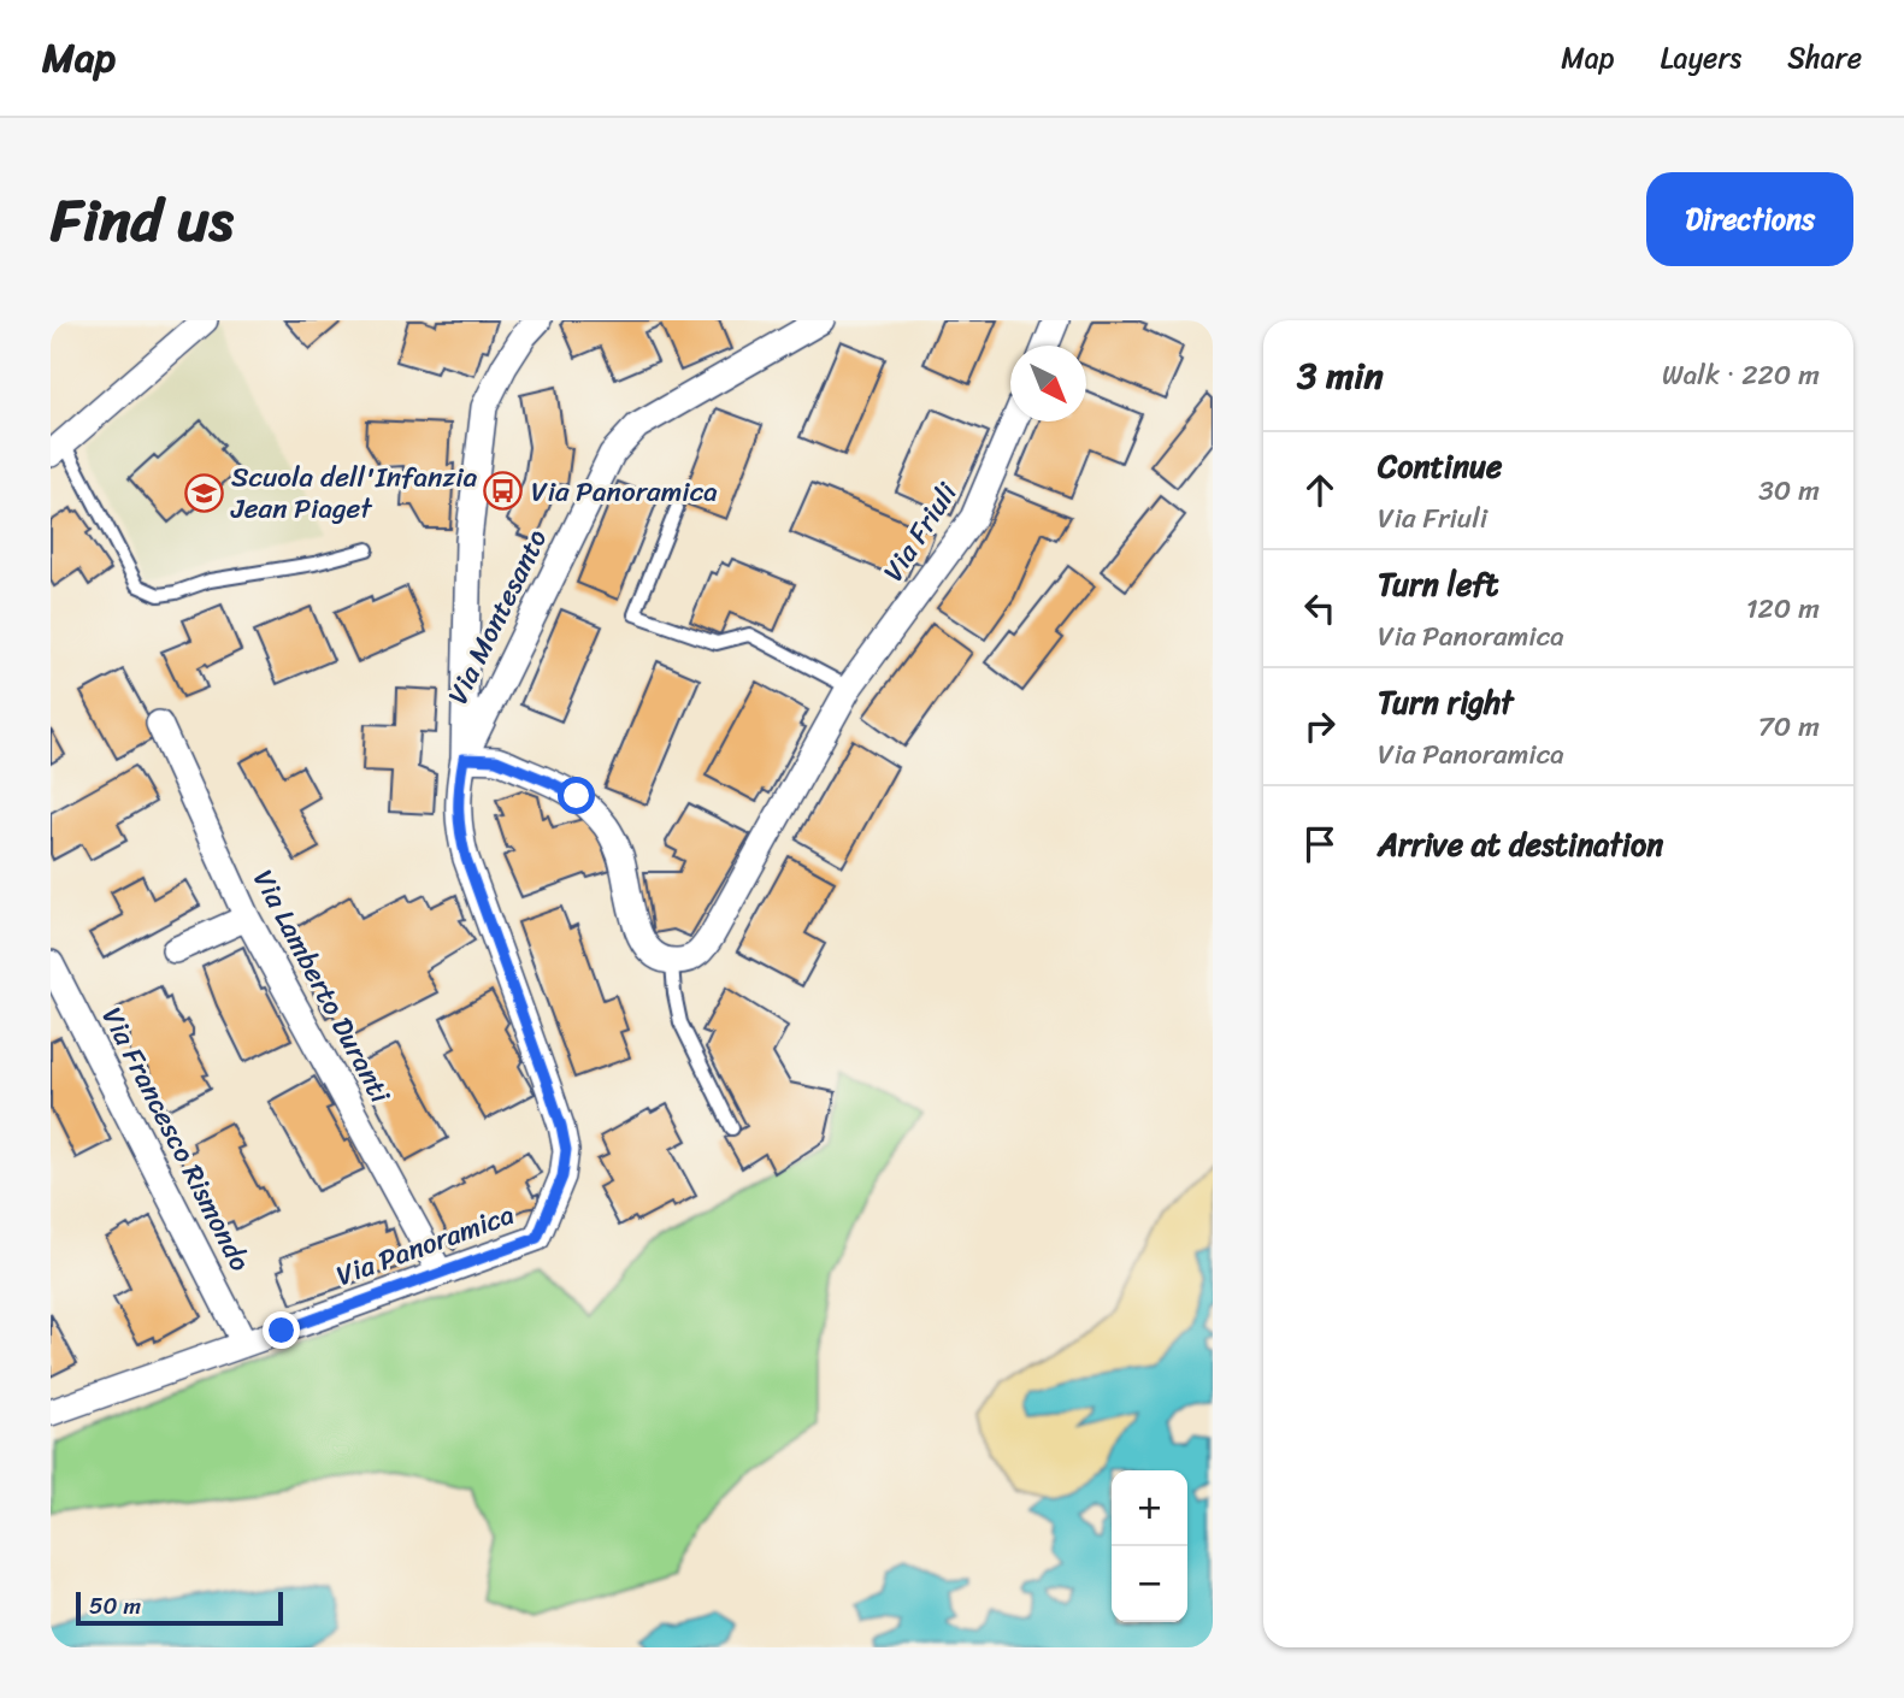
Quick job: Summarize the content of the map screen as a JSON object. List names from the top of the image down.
{
  "streets": {
    "street": [
      "Via Friuli",
      "Via Montesanto",
      "Via Lamberto Duranti",
      "Via Francesco Rismondo",
      "Via Panoramica"
    ]
  },
  "crossings": [
    ["Via Montesanto", "Via Panoramica"],
    ["Via Lamberto Duranti", "Via Panoramica"],
    ["Via Francesco Rismondo", "Via Panoramica"]
  ],
  "places": {
    "bus stop": ["Via Panoramica"],
    "school or university": ["Scuola dell'Infanzia Jean Piaget"]
  },
  "scale_bar": "50 m",
  "north": "bottom right",
  "page": {
    "header": "Map",
    "nav": ["Map", "Layers", "Share"],
    "title": "Find us",
    "buttons": "Directions",
    "heading": ["3 min", "Walk · 220 m"],
    "list": [
      ["Continue", "Via Friuli", "30 m"],
      ["Turn left", "Via Panoramica", "120 m"],
      ["Turn right", "Via Panoramica", "70 m"],
      "Arrive at destination"
    ],
    "map_buttons": ["+", "−"],
    "scale": "50 m"
  }
}
